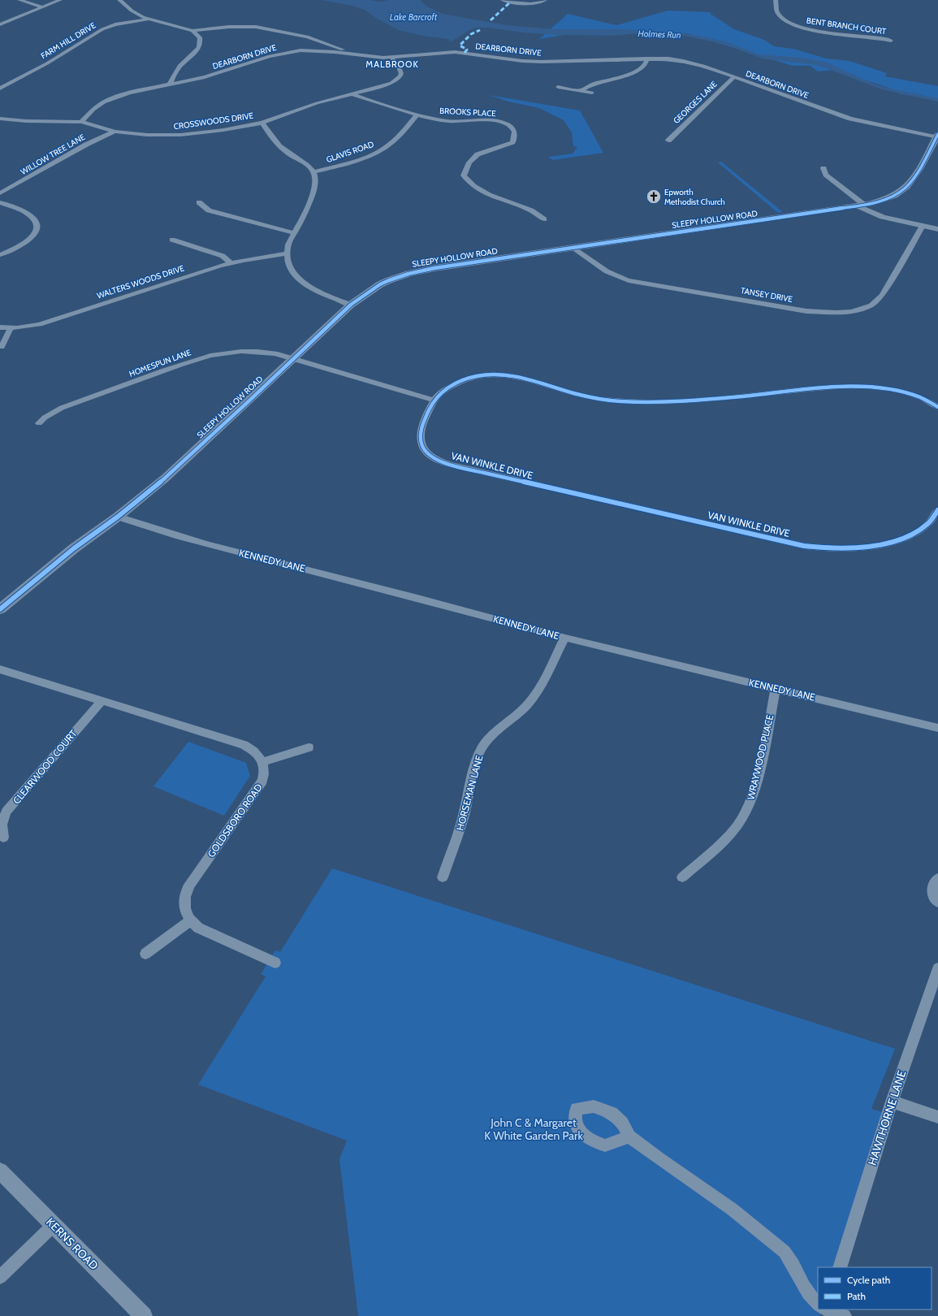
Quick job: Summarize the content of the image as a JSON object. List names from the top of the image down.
{
  "streets": {
    "main road": ["SLEEPY HOLLOW ROAD"],
    "street": [
      "BENT BRANCH COURT",
      "FARM HILL DRIVE",
      "DEARBORN DRIVE",
      "GEORGES LANE",
      "BROOKS PLACE",
      "CROSSWOODS DRIVE",
      "GLAVIS ROAD",
      "WILLOW TREE LANE",
      "WALTERS WOODS DRIVE",
      "TANSEY DRIVE",
      "HOMESPUN LANE",
      "VAN WINKLE DRIVE",
      "KENNEDY LANE",
      "WRAYWOOD PLACE",
      "CLEARWOOD COURT",
      "HORSEMAN LANE",
      "GOLDSBORO ROAD",
      "HAWTHORNE LANE",
      "KERNS ROAD"
    ]
  },
  "crossings": [
    ["DEARBORN DRIVE", "GEORGES LANE"],
    ["DEARBORN DRIVE", "CROSSWOODS DRIVE"],
    ["DEARBORN DRIVE", "SLEEPY HOLLOW ROAD"],
    ["BROOKS PLACE", "CROSSWOODS DRIVE"],
    ["BROOKS PLACE", "GLAVIS ROAD"],
    ["CROSSWOODS DRIVE", "WILLOW TREE LANE"],
    ["SLEEPY HOLLOW ROAD", "TANSEY DRIVE"],
    ["SLEEPY HOLLOW ROAD", "HOMESPUN LANE"],
    ["SLEEPY HOLLOW ROAD", "KENNEDY LANE"],
    ["KENNEDY LANE", "WRAYWOOD PLACE"],
    ["KENNEDY LANE", "HORSEMAN LANE"]
  ],
  "districts": ["MALBROOK"],
  "water": ["Lake Barcroft", "Holmes Run"],
  "parks": ["John C & Margaret K White Garden Park"],
  "places": {
    "church": ["Epworth Methodist Church"]
  },
  "legend": ["Cycle path", "Path"]
}
